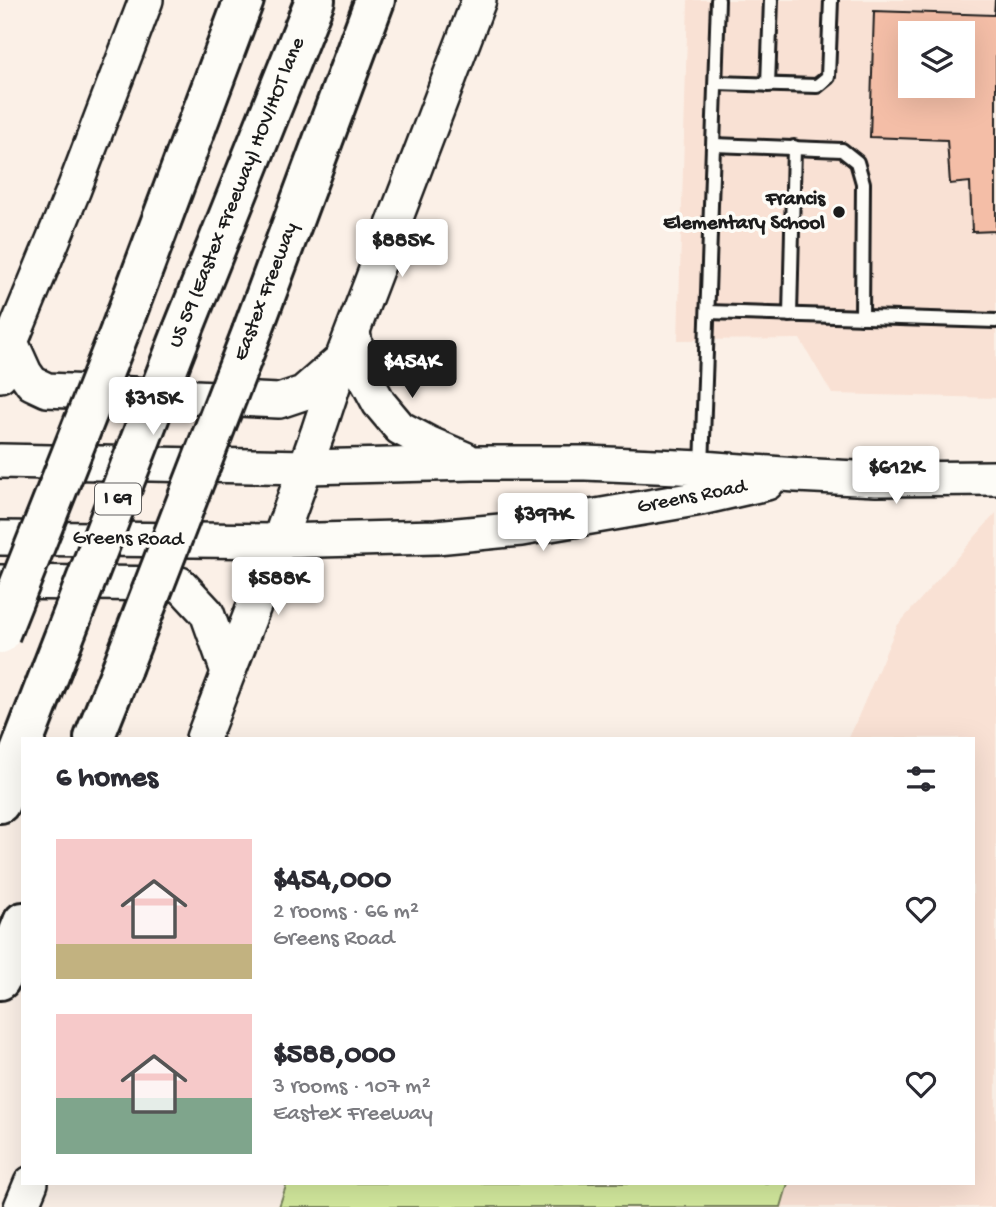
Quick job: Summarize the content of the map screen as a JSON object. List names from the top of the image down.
{
  "streets": {
    "highway": ["US 59 (Eastex Freeway) HOV/HOT lane", "Eastex Freeway", "I 69"],
    "main road": ["Greens Road"]
  },
  "places": ["Francis Elementary School"],
  "page": {
    "price": [
      "$885K",
      "$454K",
      "$315K",
      "$612K",
      "$397K",
      "$588K"
    ],
    "heading": "6 homes",
    "list": [
      {
        "name": "$454,000",
        "note": "2 rooms · 66 m² · Greens Road"
      },
      {
        "name": "$588,000",
        "note": "3 rooms · 107 m² · Eastex Freeway"
      }
    ]
  }
}
